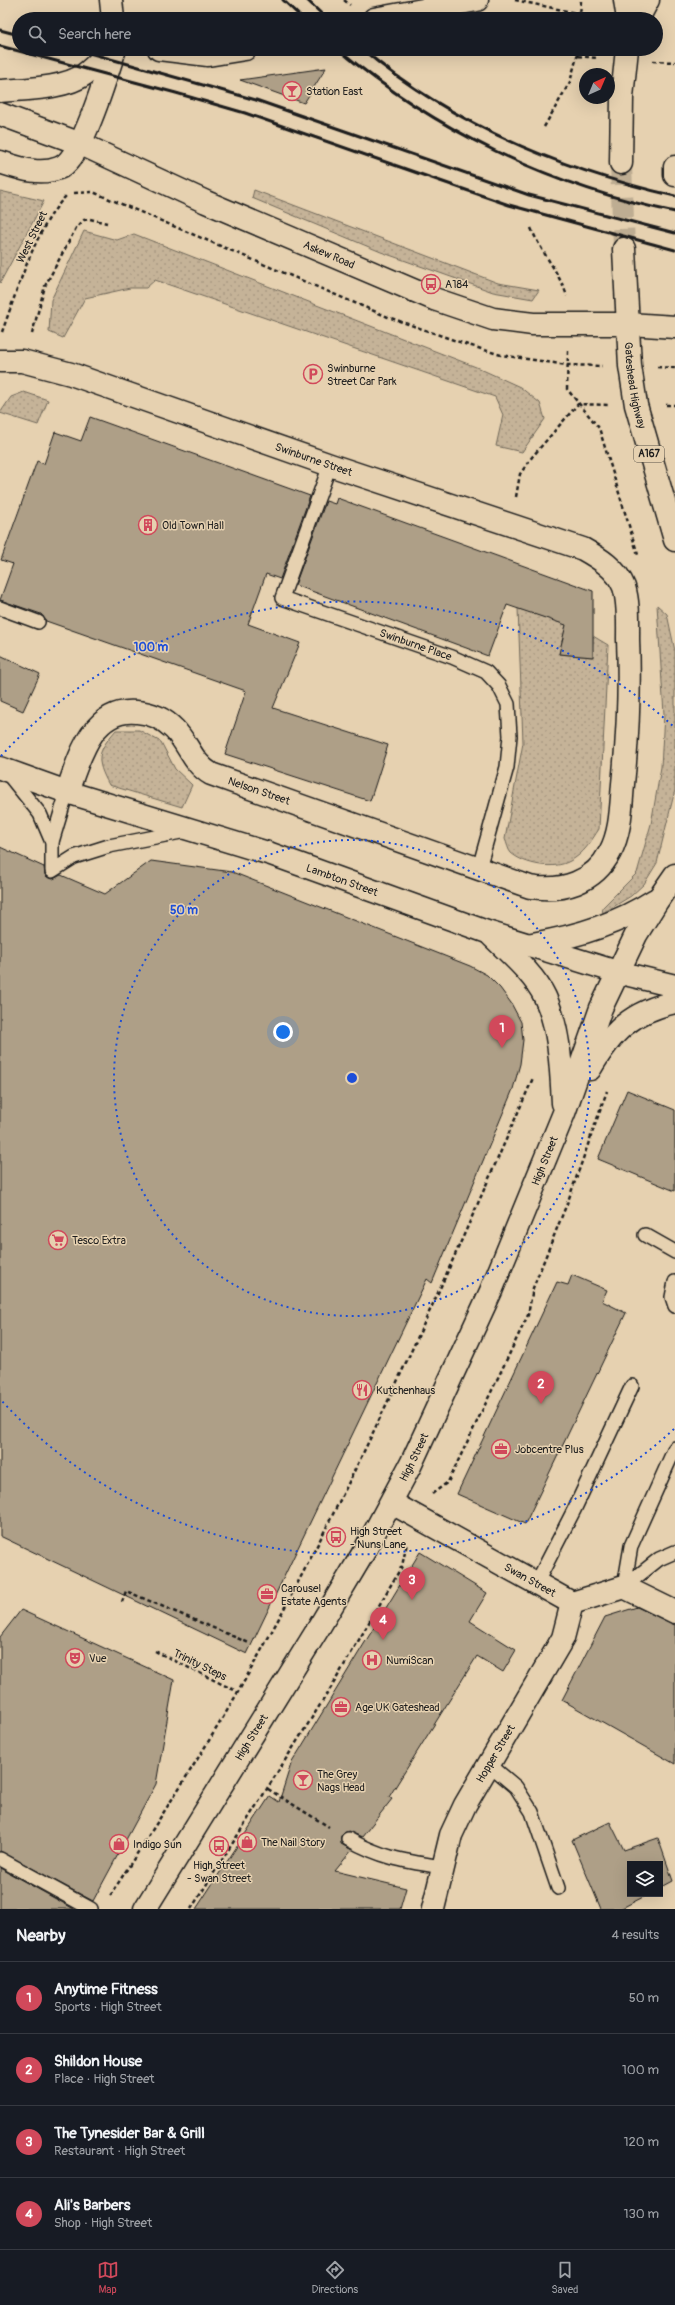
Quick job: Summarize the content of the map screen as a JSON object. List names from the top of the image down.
{
  "streets": {
    "main road": [
      "Askew Road",
      "Gateshead Highway",
      "A167",
      "Swinburne Street",
      "Nelson Street",
      "Lambton Street",
      "High Street",
      "Swan Street",
      "Hopper Street"
    ],
    "lane": ["Swinburne Place"],
    "path": ["West Street", "Trinity Steps"]
  },
  "crossings": [
    ["Askew Road", "Gateshead Highway"],
    ["Swinburne Street", "Swinburne Place"],
    ["Swinburne Street", "Nelson Street"],
    ["Swinburne Place", "Nelson Street"],
    ["Nelson Street", "Lambton Street"],
    ["Lambton Street", "High Street"],
    ["High Street", "Swan Street"],
    ["Swan Street", "Hopper Street"]
  ],
  "places": {
    "bar": ["Station East", "The Grey Nags Head"],
    "bus stop": ["A184", "High Street - Nuns Lane", "High Street - Swan Street"],
    "parking": ["Swinburne Street Car Park"],
    "building": ["Old Town Hall"],
    "supermarket": ["Tesco Extra"],
    "restaurant": ["Kutchenhaus"],
    "office": ["Jobcentre Plus", "Carousel Estate Agents", "Age UK Gateshead"],
    "theatre": ["Vue"],
    "hospital": ["NumiScan"],
    "shop": ["The Nail Story", "Indigo Sun"]
  },
  "north": "top right",
  "page": {
    "search": "Search here",
    "pins": [
      "1",
      "2",
      "3",
      "4"
    ],
    "heading": ["Nearby", "4 results"],
    "list": [
      {
        "mark": "1",
        "name": "Anytime Fitness",
        "note": "Sports · High Street",
        "value": "50 m"
      },
      {
        "mark": "2",
        "name": "Shildon House",
        "note": "Place · High Street",
        "value": "100 m"
      },
      {
        "mark": "3",
        "name": "The Tynesider Bar & Grill",
        "note": "Restaurant · High Street",
        "value": "120 m"
      },
      {
        "mark": "4",
        "name": "Ali's Barbers",
        "note": "Shop · High Street",
        "value": "130 m"
      }
    ],
    "nav": ["Map", "Directions", "Saved"]
  },
  "rings": ["100 m", "50 m"]
}
